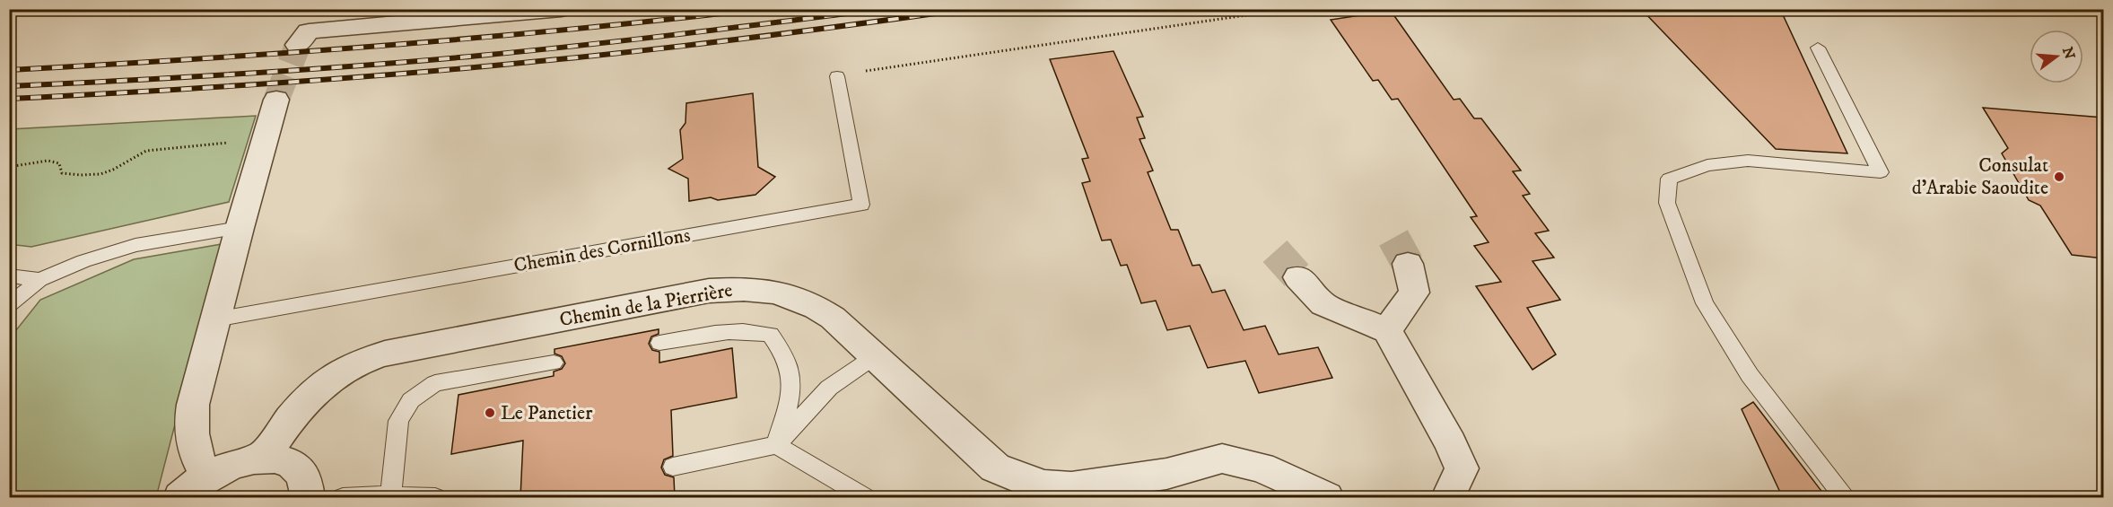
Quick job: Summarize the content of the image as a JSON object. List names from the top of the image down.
{
  "streets": {
    "street": ["Chemin de la Pierrière"],
    "lane": ["Chemin des Cornillons"]
  },
  "places": ["Consulat d'Arabie Saoudite", "Le Panetier"],
  "north": "right"
}
